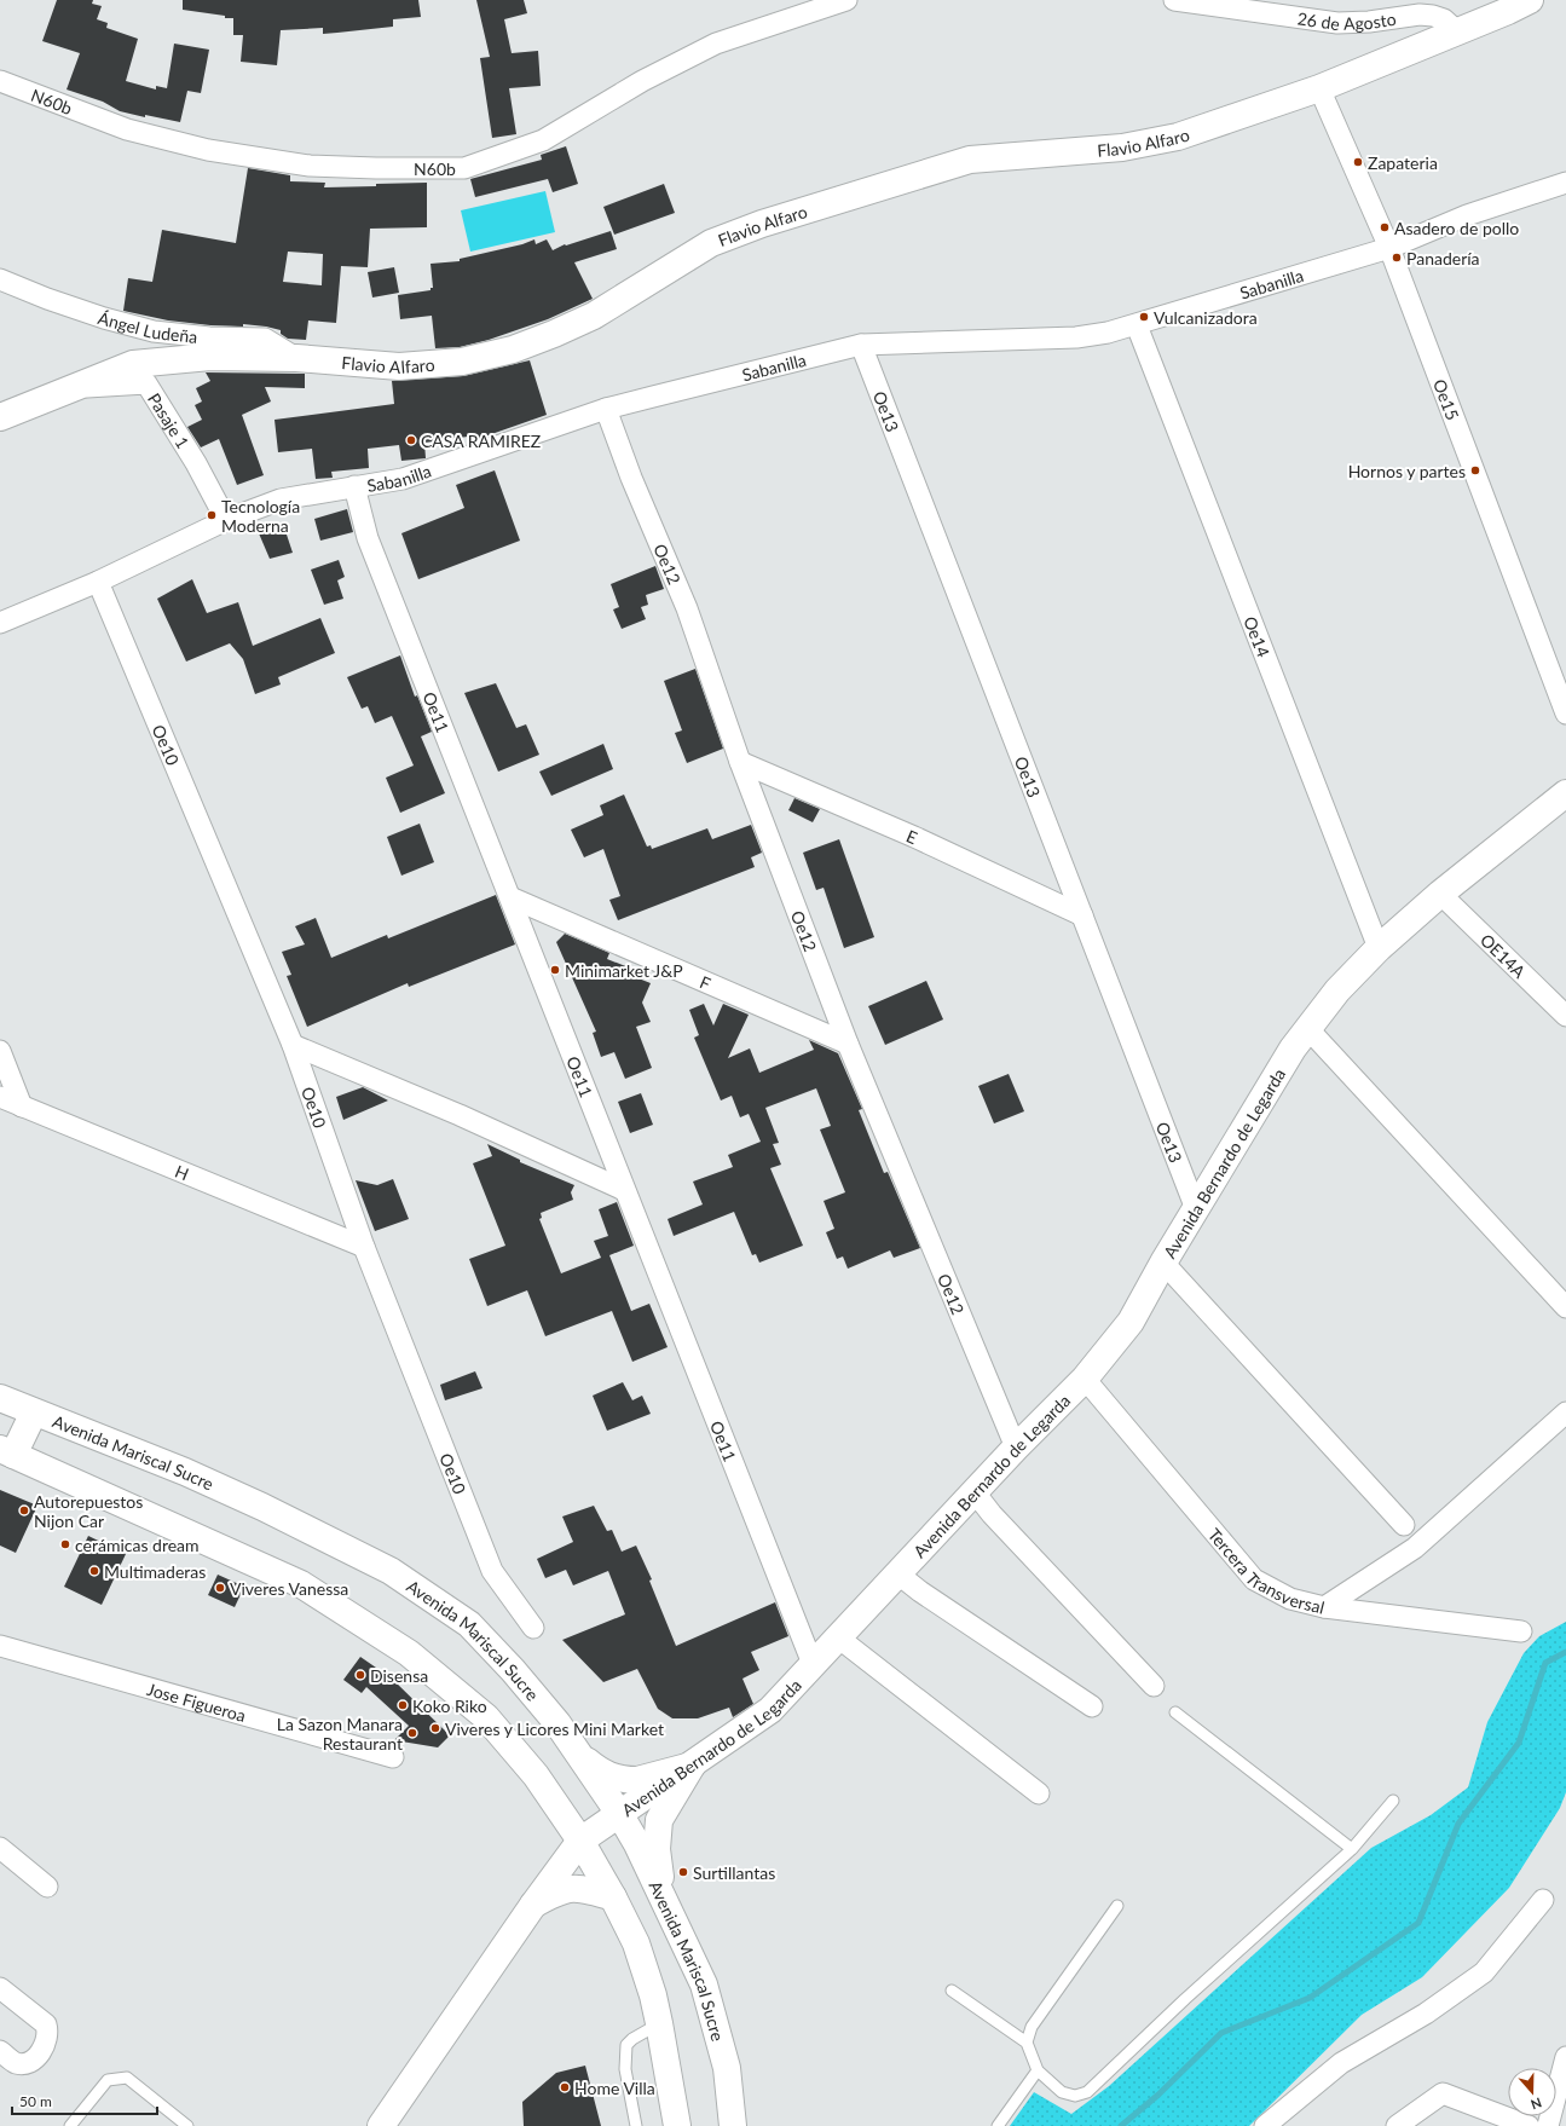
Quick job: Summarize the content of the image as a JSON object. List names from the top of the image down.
{
  "streets": {
    "street": [
      "26 de Agosto",
      "N60b",
      "Flavio Alfaro",
      "Sabanilla",
      "Ángel Ludeña",
      "Oe15",
      "Oe13",
      "Pasaje 1",
      "Oe12",
      "Oe14",
      "Oe11",
      "Oe10",
      "E",
      "OE14A",
      "F",
      "Avenida Bernardo de Legarda",
      "H",
      "Avenida Mariscal Sucre",
      "Tercera Transversal",
      "Jose Figueroa"
    ]
  },
  "crossings": [
    ["26 de Agosto", "Flavio Alfaro"],
    ["Flavio Alfaro", "Ángel Ludeña"],
    ["Flavio Alfaro", "Oe15"],
    ["Flavio Alfaro", "Pasaje 1"],
    ["Sabanilla", "Oe15"],
    ["Sabanilla", "Oe13"],
    ["Sabanilla", "Pasaje 1"],
    ["Sabanilla", "Oe12"],
    ["Sabanilla", "Oe14"],
    ["Sabanilla", "Oe11"],
    ["Sabanilla", "Oe10"],
    ["Oe13", "E"],
    ["Oe13", "Avenida Bernardo de Legarda"],
    ["Oe12", "E"],
    ["Oe12", "F"],
    ["Oe12", "Avenida Bernardo de Legarda"],
    ["Oe14", "Avenida Bernardo de Legarda"],
    ["Oe11", "F"],
    ["Oe11", "Avenida Bernardo de Legarda"],
    ["Oe10", "H"],
    ["OE14A", "Avenida Bernardo de Legarda"],
    ["Avenida Bernardo de Legarda", "Avenida Mariscal Sucre"],
    ["Avenida Bernardo de Legarda", "Tercera Transversal"]
  ],
  "places": [
    "Zapateria",
    "Asadero de pollo",
    "Panadería",
    "Vulcanizadora",
    "CASA RAMIREZ",
    "Hornos y partes",
    "Tecnología Moderna",
    "Minimarket J&P",
    "Autorepuestos Nijon Car",
    "cerámicas dream",
    "Multimaderas",
    "Viveres Vanessa",
    "Disensa",
    "Koko Riko",
    "Viveres y Licores Mini Market",
    "La Sazon Manara Restaurant",
    "Surtillantas",
    "Home Villa"
  ],
  "scale_bar": "50 m",
  "north": "bottom"
}
